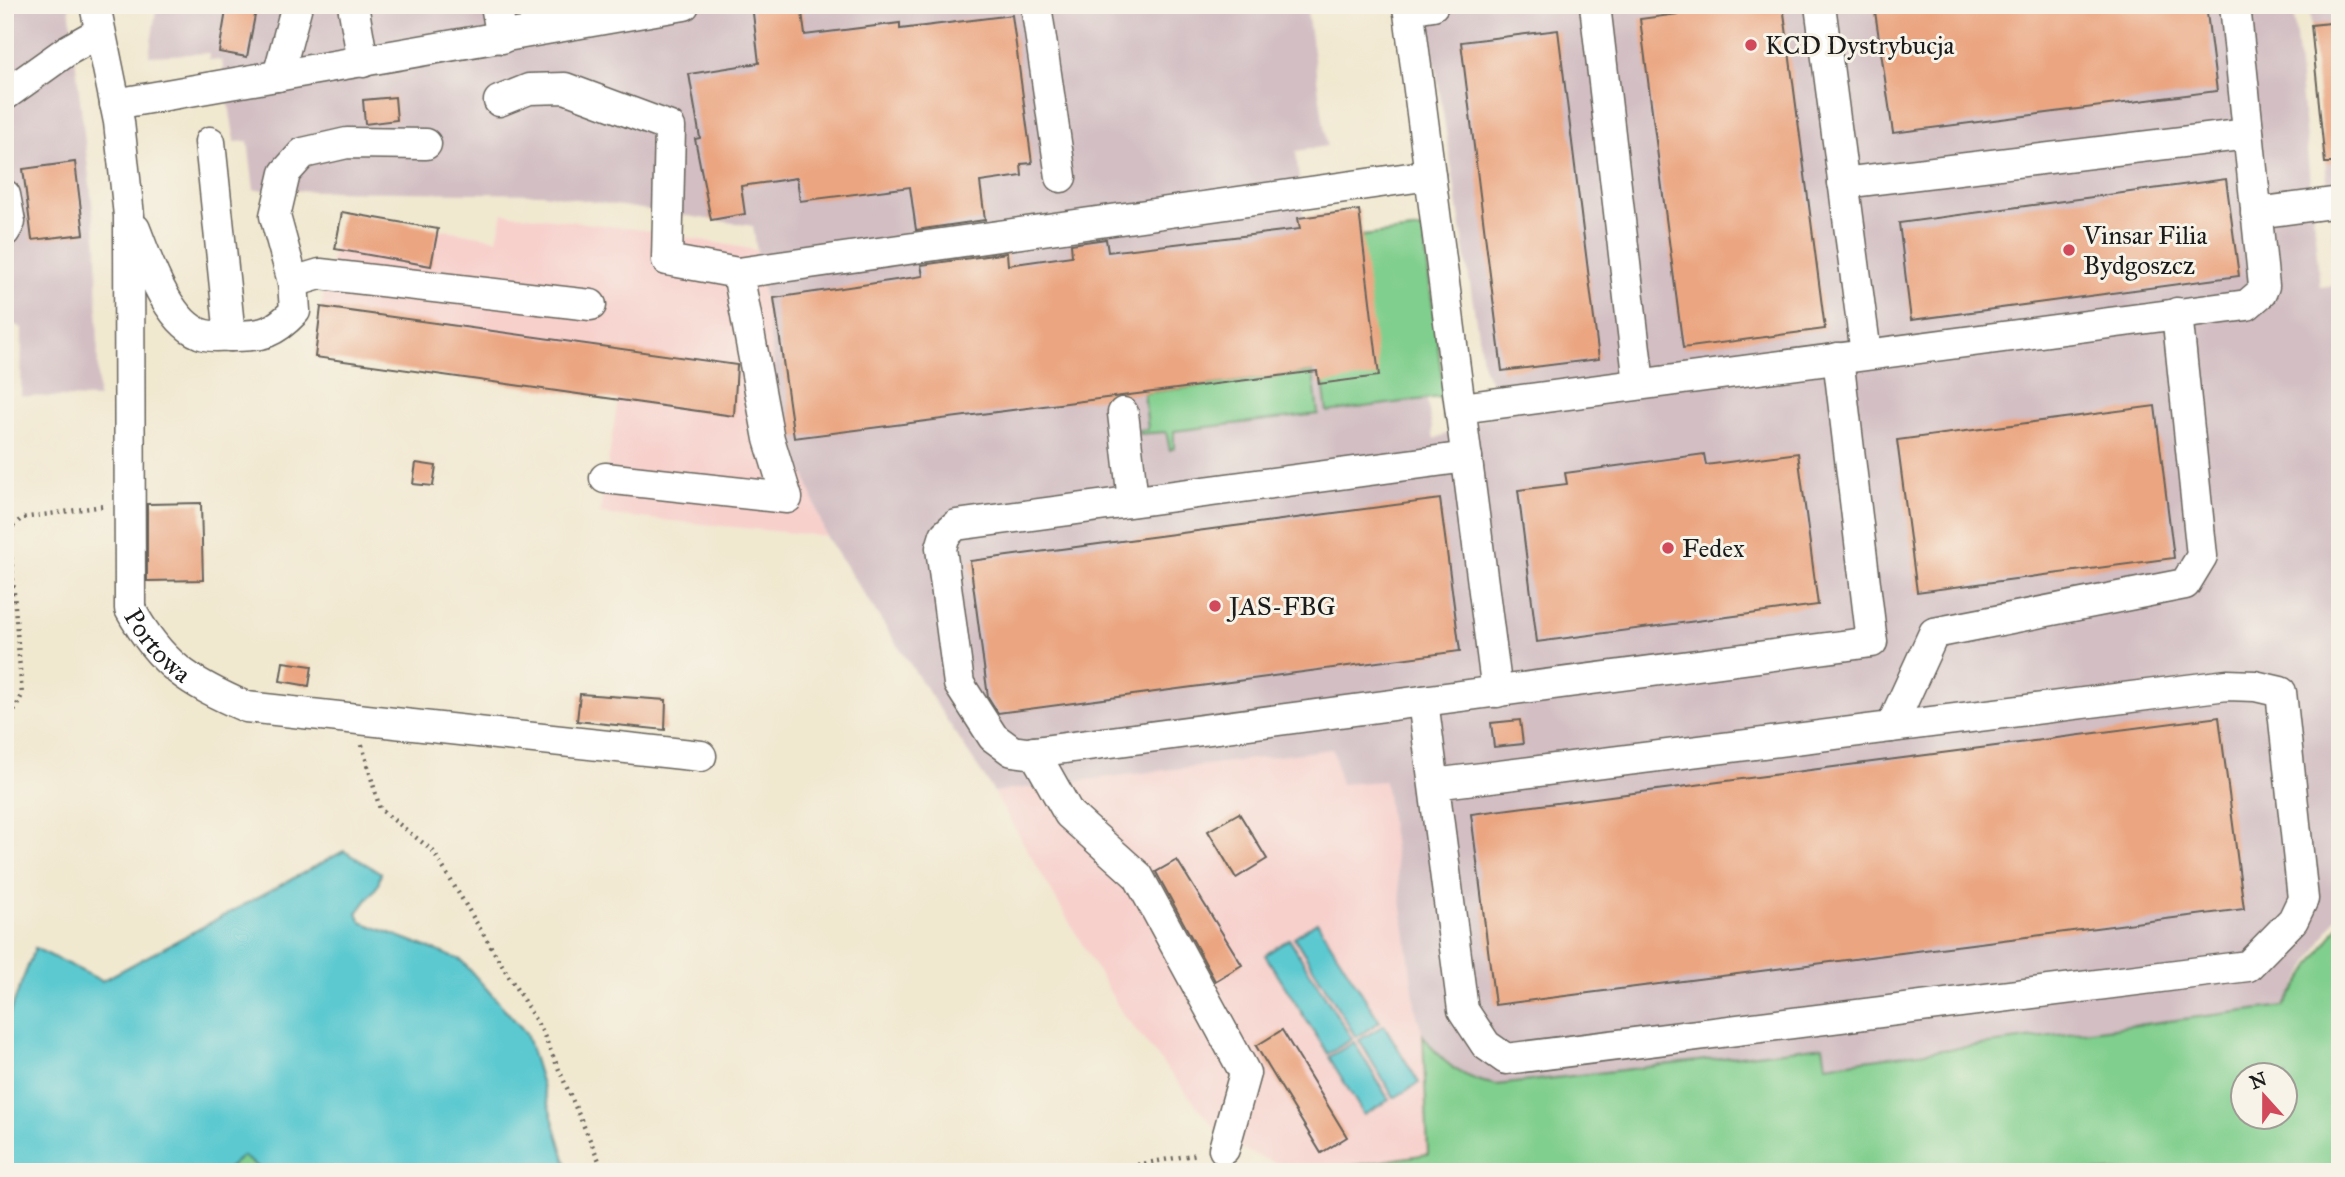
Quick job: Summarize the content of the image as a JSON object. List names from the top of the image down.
{
  "streets": {
    "street": ["Portowa"]
  },
  "places": [
    "KCD Dystrybucja",
    "Vinsar Filia Bydgoszcz",
    "Fedex",
    "JAS-FBG"
  ],
  "north": "top"
}
